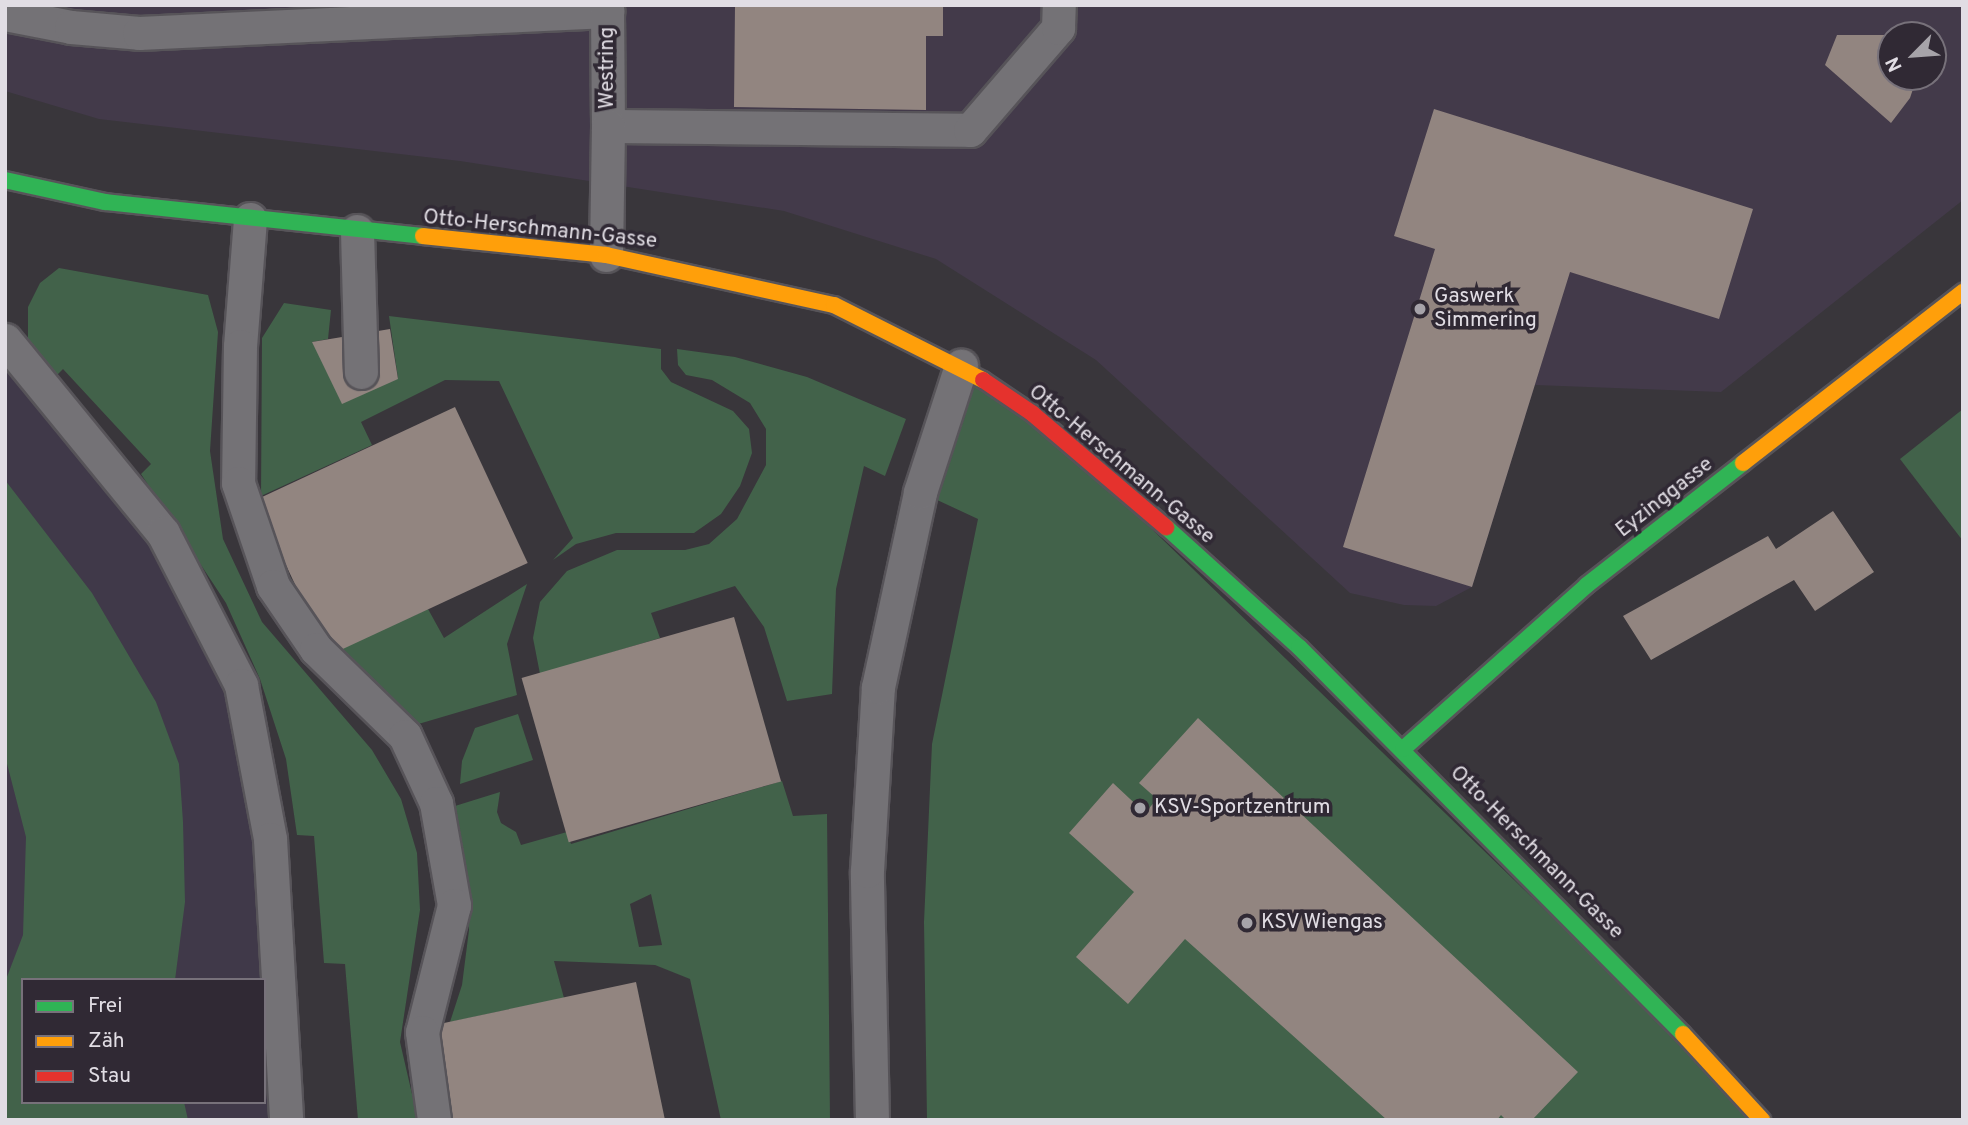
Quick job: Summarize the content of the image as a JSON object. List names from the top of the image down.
{
  "streets": {
    "street": ["Otto-Herschmann-Gasse", "Eyzinggasse"],
    "lane": ["Westring"]
  },
  "crossings": [
    ["Otto-Herschmann-Gasse", "Eyzinggasse"]
  ],
  "places": ["Gaswerk Simmering", "KSV-Sportzentrum", "KSV Wiengas"],
  "legend": ["Frei", "Zäh", "Stau"],
  "north": "bottom left"
}
